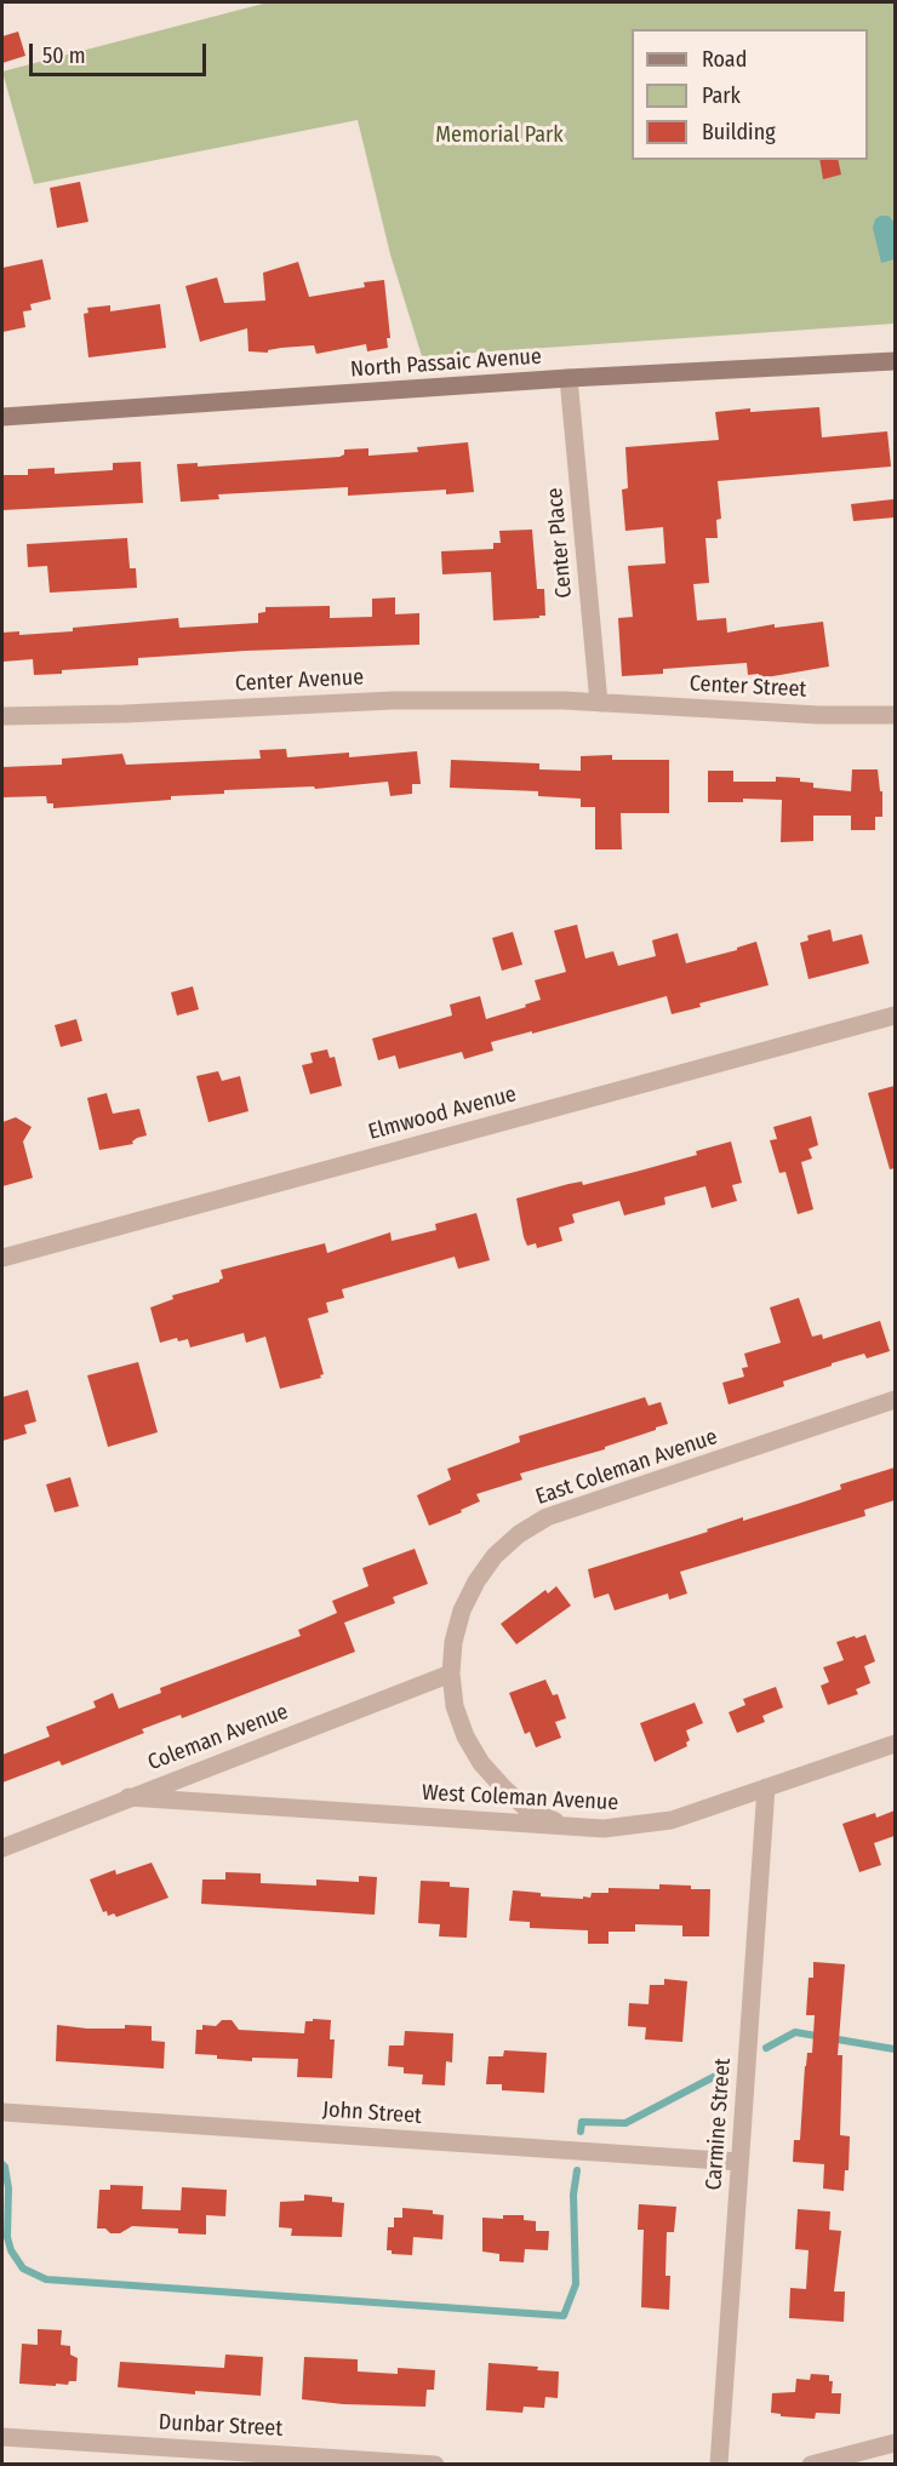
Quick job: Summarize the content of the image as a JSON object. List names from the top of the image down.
{
  "streets": {
    "main road": ["North Passaic Avenue"],
    "street": [
      "Center Place",
      "Center Avenue",
      "Center Street",
      "Elmwood Avenue",
      "East Coleman Avenue",
      "Coleman Avenue",
      "West Coleman Avenue",
      "John Street",
      "Carmine Street",
      "Dunbar Street"
    ]
  },
  "crossings": [
    ["North Passaic Avenue", "Center Place"],
    ["Center Place", "Center Avenue"],
    ["Center Place", "Center Street"],
    ["Center Avenue", "Center Street"],
    ["East Coleman Avenue", "Coleman Avenue"],
    ["East Coleman Avenue", "West Coleman Avenue"],
    ["Coleman Avenue", "West Coleman Avenue"],
    ["West Coleman Avenue", "Carmine Street"],
    ["John Street", "Carmine Street"]
  ],
  "parks": ["Memorial Park"],
  "legend": ["Road", "Park", "Building"],
  "scale_bar": "50 m"
}
